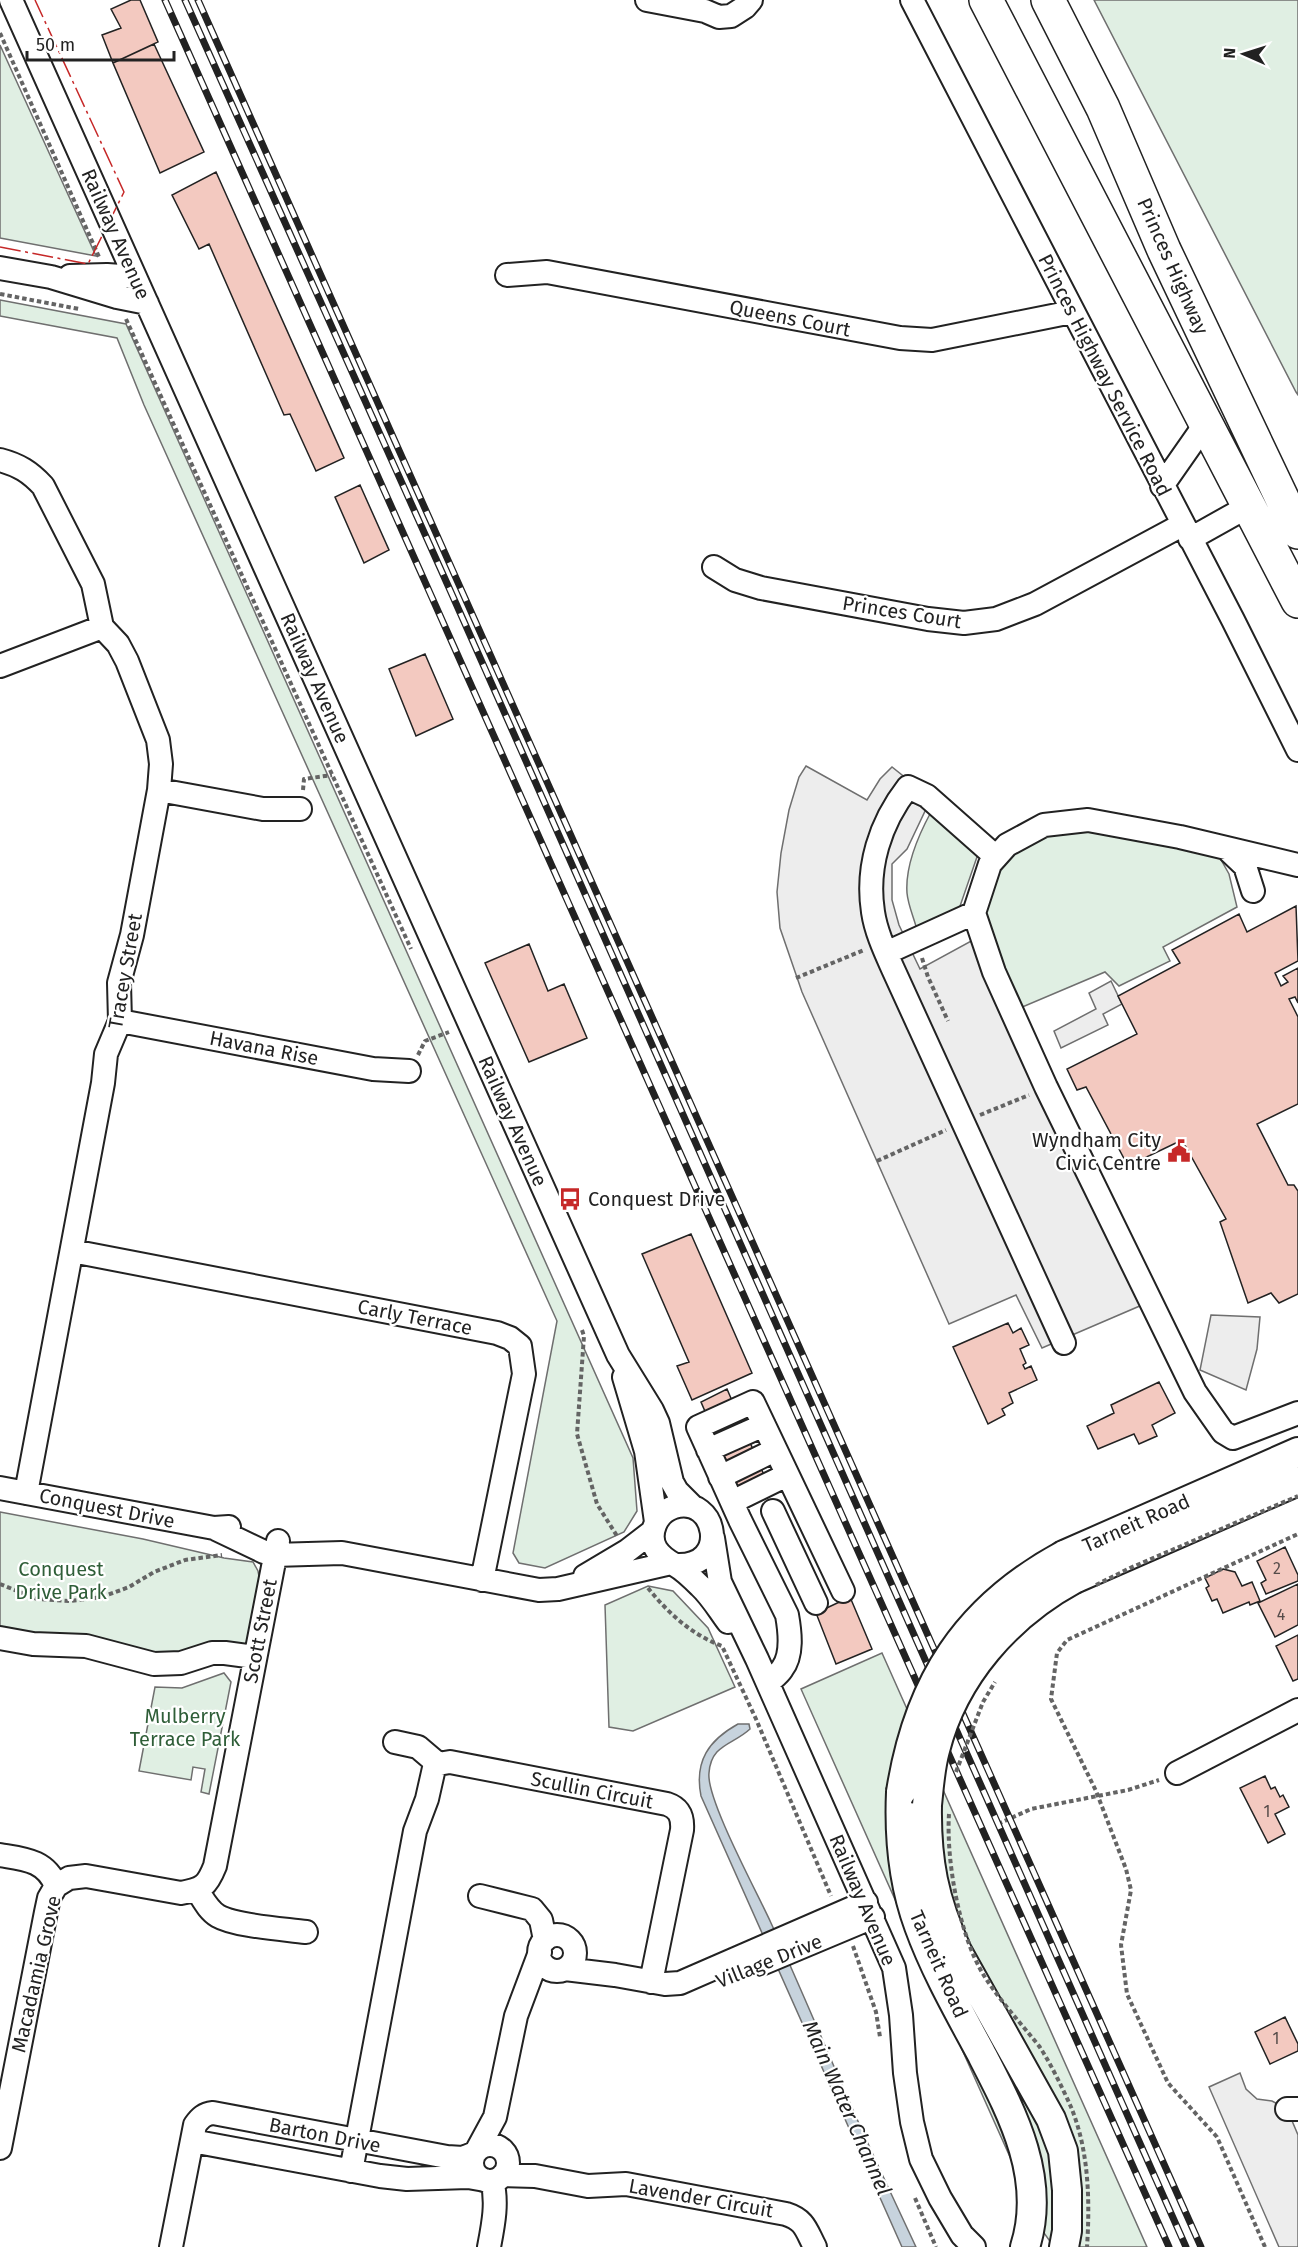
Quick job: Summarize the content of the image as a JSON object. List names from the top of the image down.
{
  "streets": {
    "highway": ["Princes Highway"],
    "main road": ["Tarneit Road"],
    "street": [
      "Railway Avenue",
      "Queens Court",
      "Princes Highway Service Road",
      "Princes Court",
      "Tracey Street",
      "Havana Rise",
      "Carly Terrace",
      "Conquest Drive",
      "Scott Street",
      "Scullin Circuit",
      "Village Drive",
      "Macadamia Grove",
      "Barton Drive",
      "Lavender Circuit"
    ]
  },
  "crossings": [
    ["Railway Avenue", "Conquest Drive"],
    ["Railway Avenue", "Village Drive"],
    ["Queens Court", "Princes Highway Service Road"],
    ["Princes Highway Service Road", "Princes Court"],
    ["Tracey Street", "Havana Rise"],
    ["Tracey Street", "Carly Terrace"],
    ["Tracey Street", "Conquest Drive"],
    ["Carly Terrace", "Conquest Drive"],
    ["Conquest Drive", "Scott Street"],
    ["Scott Street", "Macadamia Grove"],
    ["Scullin Circuit", "Village Drive"],
    ["Barton Drive", "Lavender Circuit"]
  ],
  "water": ["Main Water Channel"],
  "parks": ["Conquest Drive Park", "Mulberry Terrace Park"],
  "places": {
    "public building": ["Wyndham City Civic Centre"],
    "bus stop": ["Conquest Drive"]
  },
  "house_numbers": [
    "2",
    "4",
    "1",
    "1"
  ],
  "scale_bar": "50 m",
  "north": "left"
}
